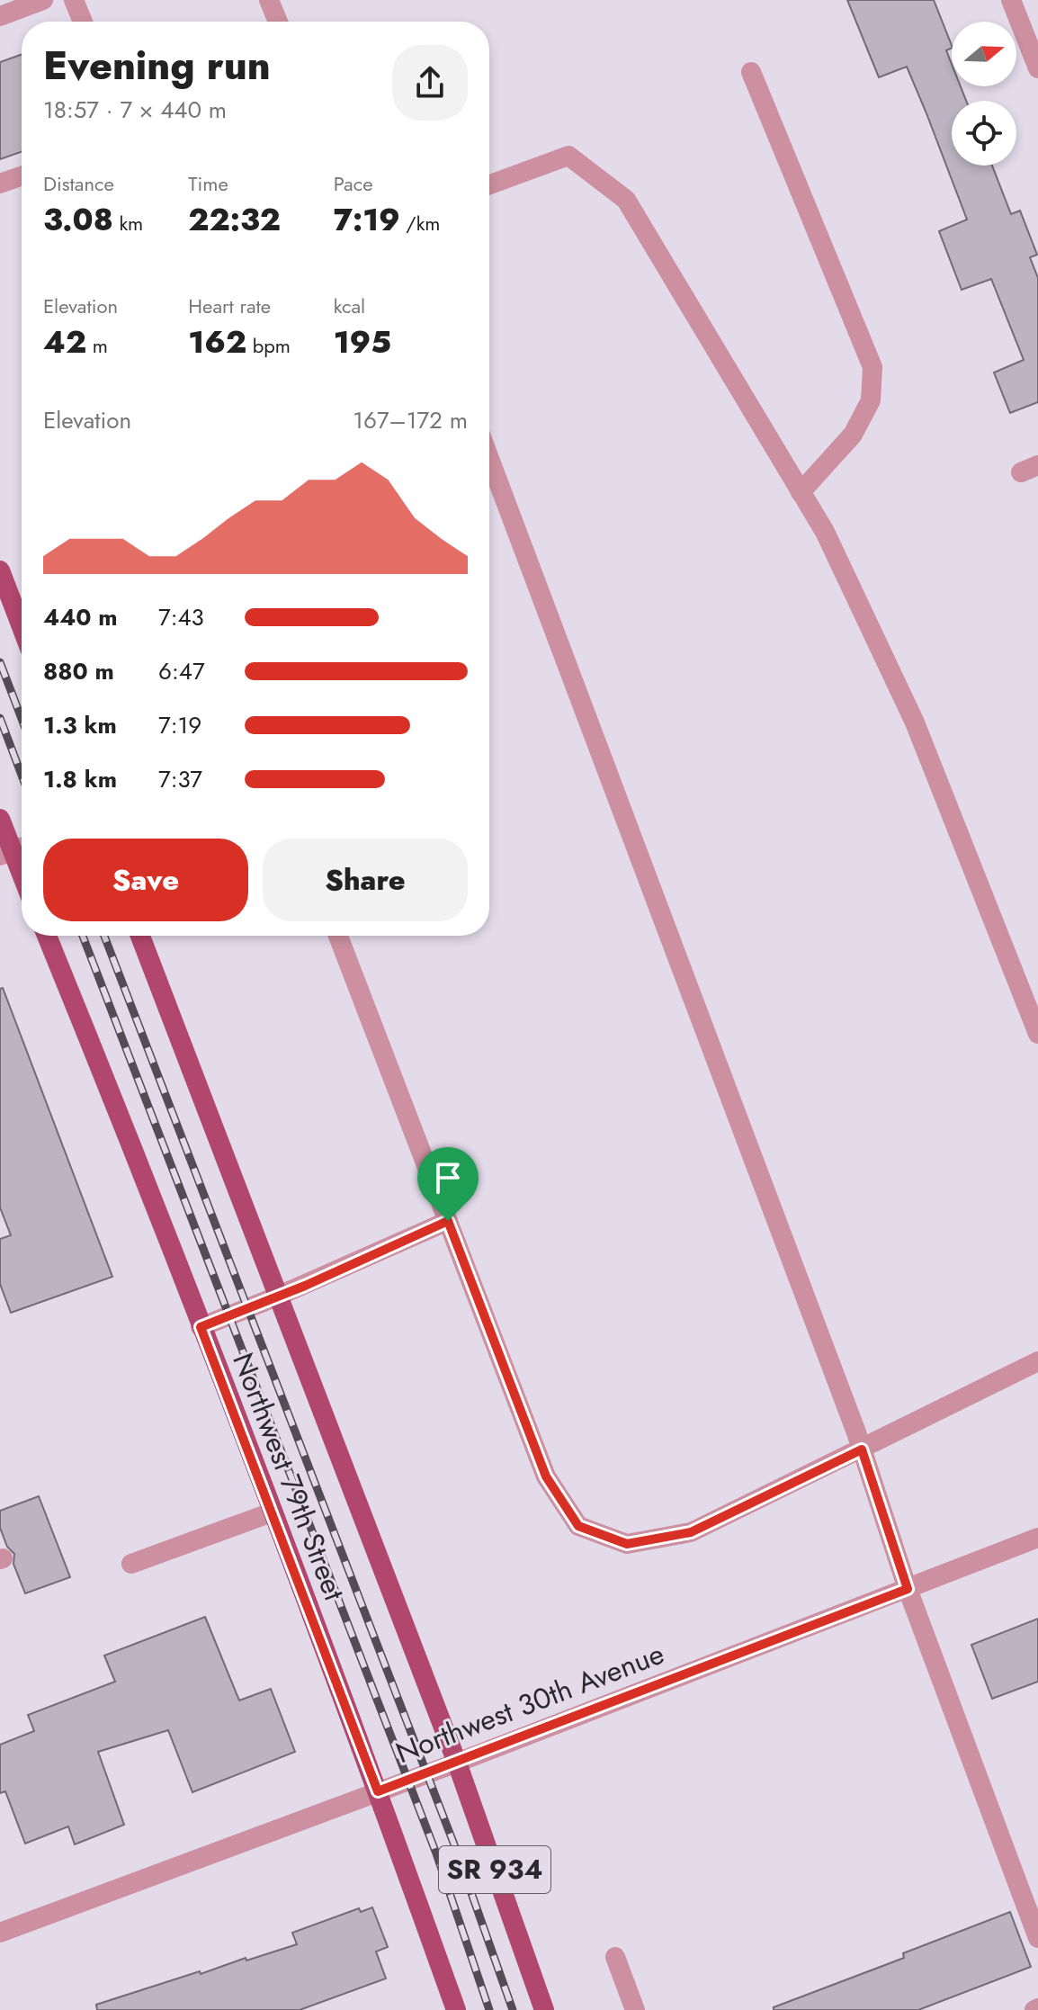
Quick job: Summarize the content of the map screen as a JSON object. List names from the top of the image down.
{
  "streets": {
    "main road": ["Northwest 79th Street", "SR 934"],
    "street": ["Northwest 30th Avenue"]
  },
  "crossings": [
    ["Northwest 79th Street", "Northwest 30th Avenue"]
  ],
  "north": "right",
  "page": {
    "heading": ["Evening run", "18:57 · 7 × 440 m"],
    "stats": [
      ["Distance", "3.08 km"],
      ["Time", "22:32"],
      ["Pace", "7:19 /km"],
      ["Elevation", "42 m"],
      ["Heart rate", "162 bpm"],
      ["kcal", "195"]
    ],
    "chart": ["Elevation", "167–172 m"],
    "list": [
      {
        "name": "440 m",
        "note": "7:43"
      },
      {
        "name": "880 m",
        "note": "6:47"
      },
      {
        "name": "1.3 km",
        "note": "7:19"
      },
      {
        "name": "1.8 km",
        "note": "7:37"
      }
    ],
    "buttons": ["Save", "Share"]
  }
}
